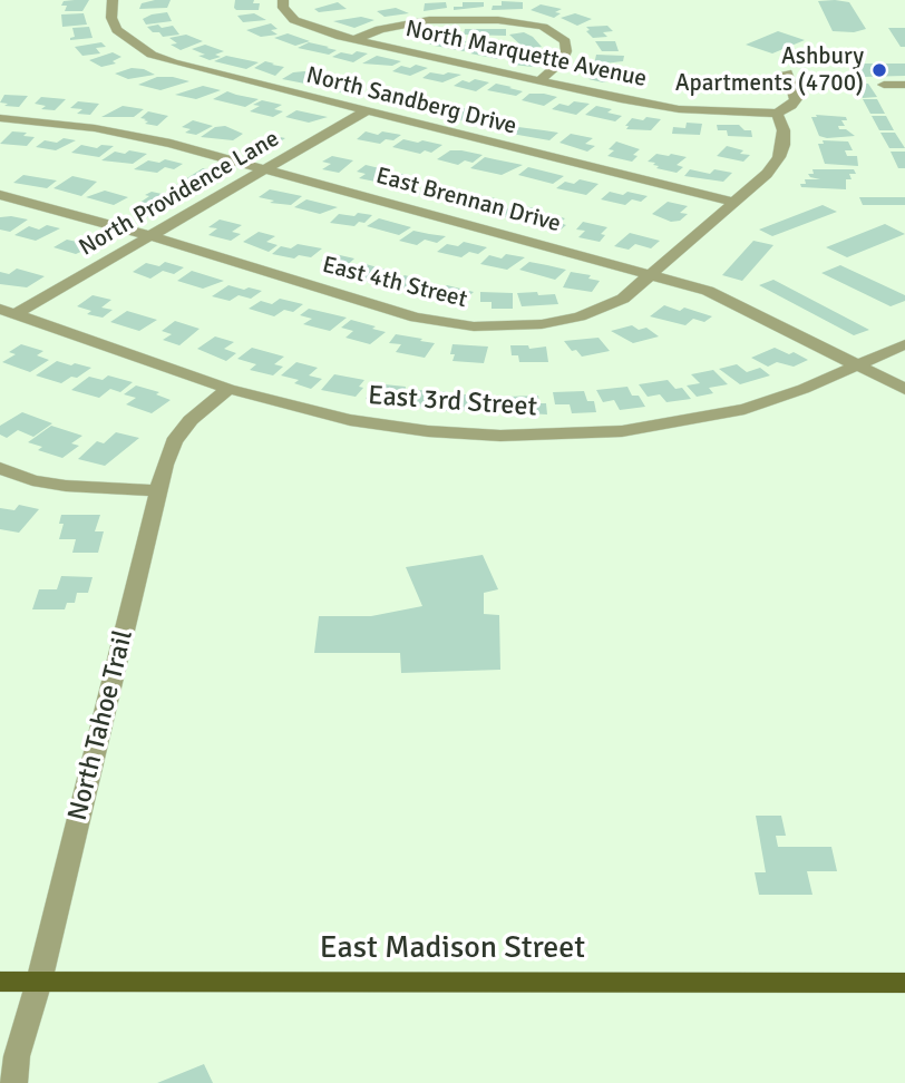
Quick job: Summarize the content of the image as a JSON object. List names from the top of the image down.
{
  "streets": {
    "main road": ["East Madison Street"],
    "street": [
      "North Marquette Avenue",
      "North Sandberg Drive",
      "North Providence Lane",
      "East Brennan Drive",
      "East 4th Street",
      "East 3rd Street",
      "North Tahoe Trail"
    ]
  },
  "crossings": [
    ["North Marquette Avenue", "East 4th Street"],
    ["North Sandberg Drive", "North Providence Lane"],
    ["North Sandberg Drive", "East 4th Street"],
    ["North Providence Lane", "East Brennan Drive"],
    ["North Providence Lane", "East 4th Street"],
    ["North Providence Lane", "East 3rd Street"],
    ["East Brennan Drive", "East 4th Street"],
    ["East Brennan Drive", "East 3rd Street"],
    ["East 3rd Street", "North Tahoe Trail"],
    ["North Tahoe Trail", "East Madison Street"]
  ],
  "places": ["Ashbury Apartments (4700)"]
}
